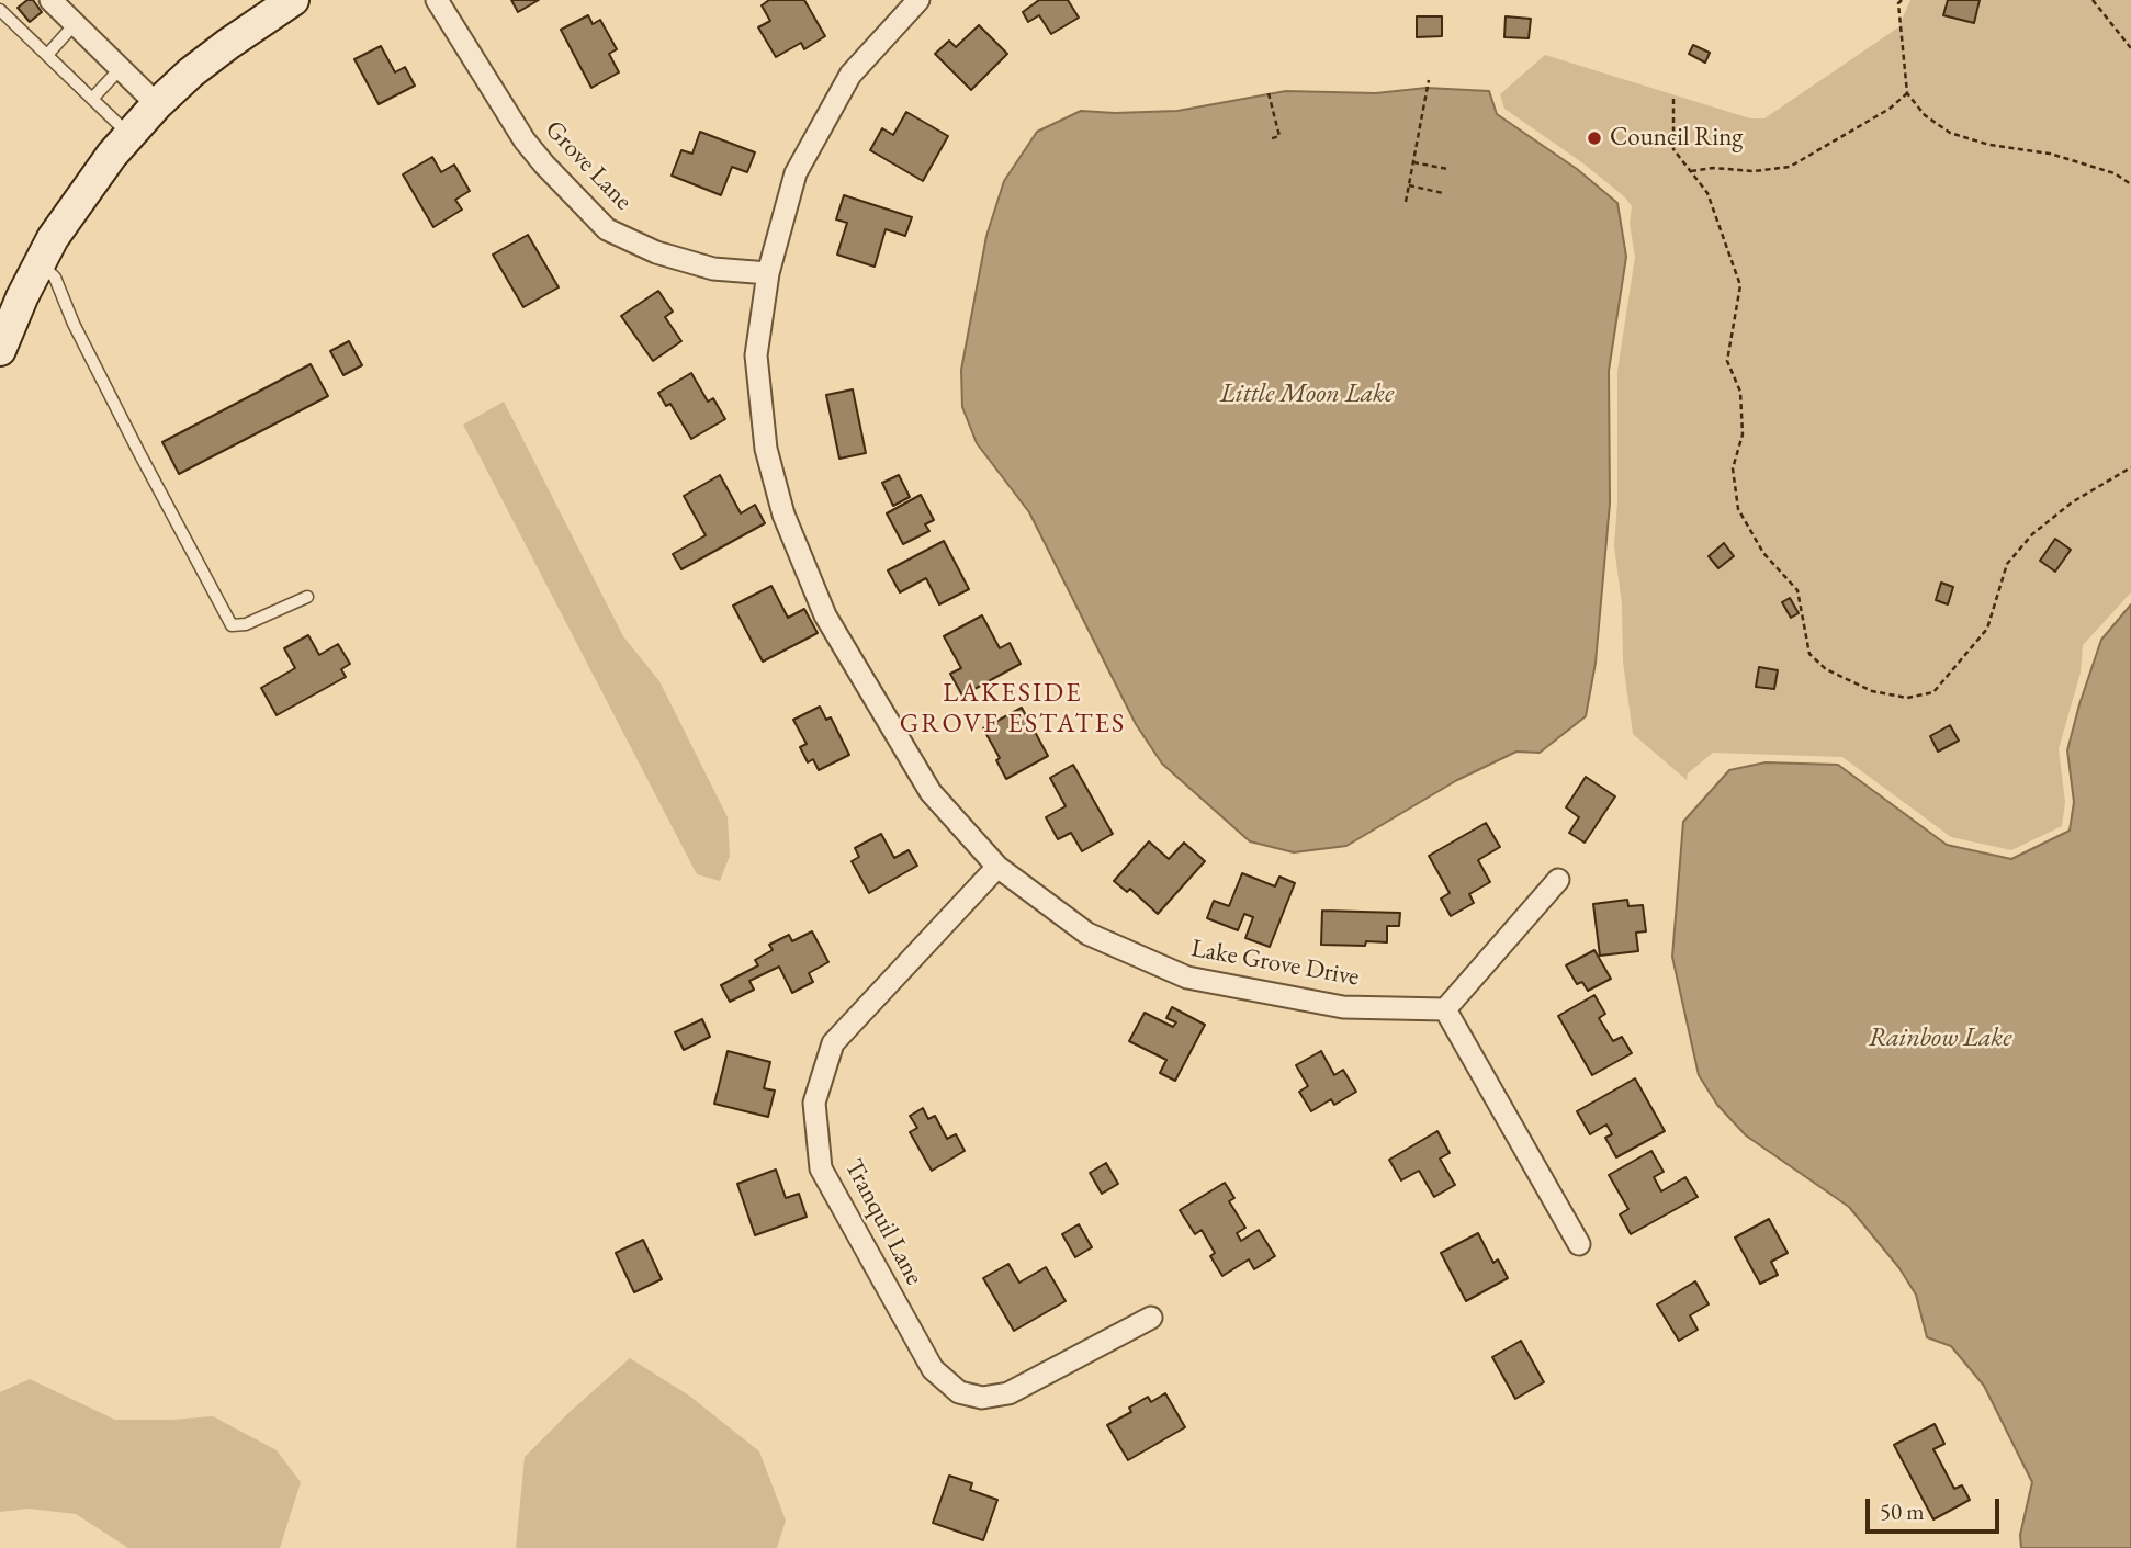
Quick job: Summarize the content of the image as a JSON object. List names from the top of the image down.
{
  "streets": {
    "street": ["Grove Lane", "Lake Grove Drive", "Tranquil Lane"]
  },
  "crossings": [
    ["Grove Lane", "Lake Grove Drive"],
    ["Lake Grove Drive", "Tranquil Lane"]
  ],
  "districts": ["LAKESIDE GROVE ESTATES"],
  "water": ["Little Moon Lake", "Rainbow Lake"],
  "places": ["Council Ring"],
  "scale_bar": "50 m"
}
